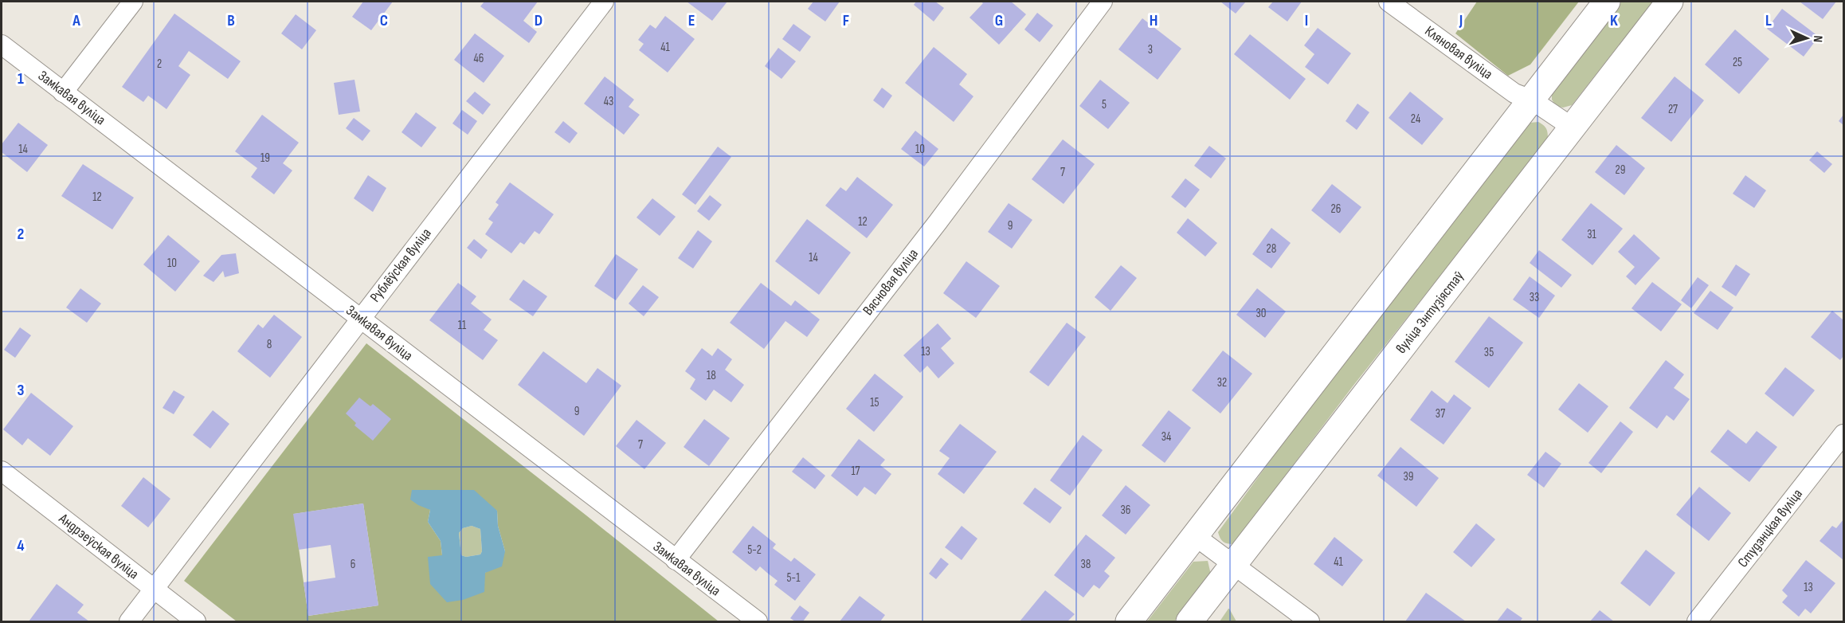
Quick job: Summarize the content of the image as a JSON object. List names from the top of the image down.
{
  "streets": {
    "street": [
      "Кляновая вуліца",
      "Замкавая вуліца",
      "Рублёўская вуліца",
      "Вясновая вуліца",
      "вуліца Энтузіястаў",
      "Студэнцкая вуліца",
      "Андрэеўская вуліца"
    ]
  },
  "crossings": [
    ["Кляновая вуліца", "вуліца Энтузіястаў"],
    ["Замкавая вуліца", "Рублёўская вуліца"],
    ["Замкавая вуліца", "Вясновая вуліца"],
    ["Рублёўская вуліца", "Андрэеўская вуліца"]
  ],
  "house_numbers": [
    "41",
    "3",
    "46",
    "25",
    "2",
    "43",
    "5",
    "27",
    "24",
    "14",
    "10",
    "19",
    "29",
    "7",
    "12",
    "26",
    "12",
    "9",
    "31",
    "28",
    "14",
    "10",
    "33",
    "30",
    "11",
    "8",
    "13",
    "35",
    "18",
    "32",
    "15",
    "9",
    "37",
    "34",
    "7",
    "17",
    "39",
    "36",
    "5-2",
    "41",
    "6",
    "38",
    "5-1",
    "13"
  ],
  "north": "right",
  "grid": {
    "columns": [
      "A",
      "B",
      "C",
      "D",
      "E",
      "F",
      "G",
      "H",
      "I",
      "J",
      "K",
      "L"
    ],
    "rows": [
      "1",
      "2",
      "3",
      "4"
    ]
  }
}
